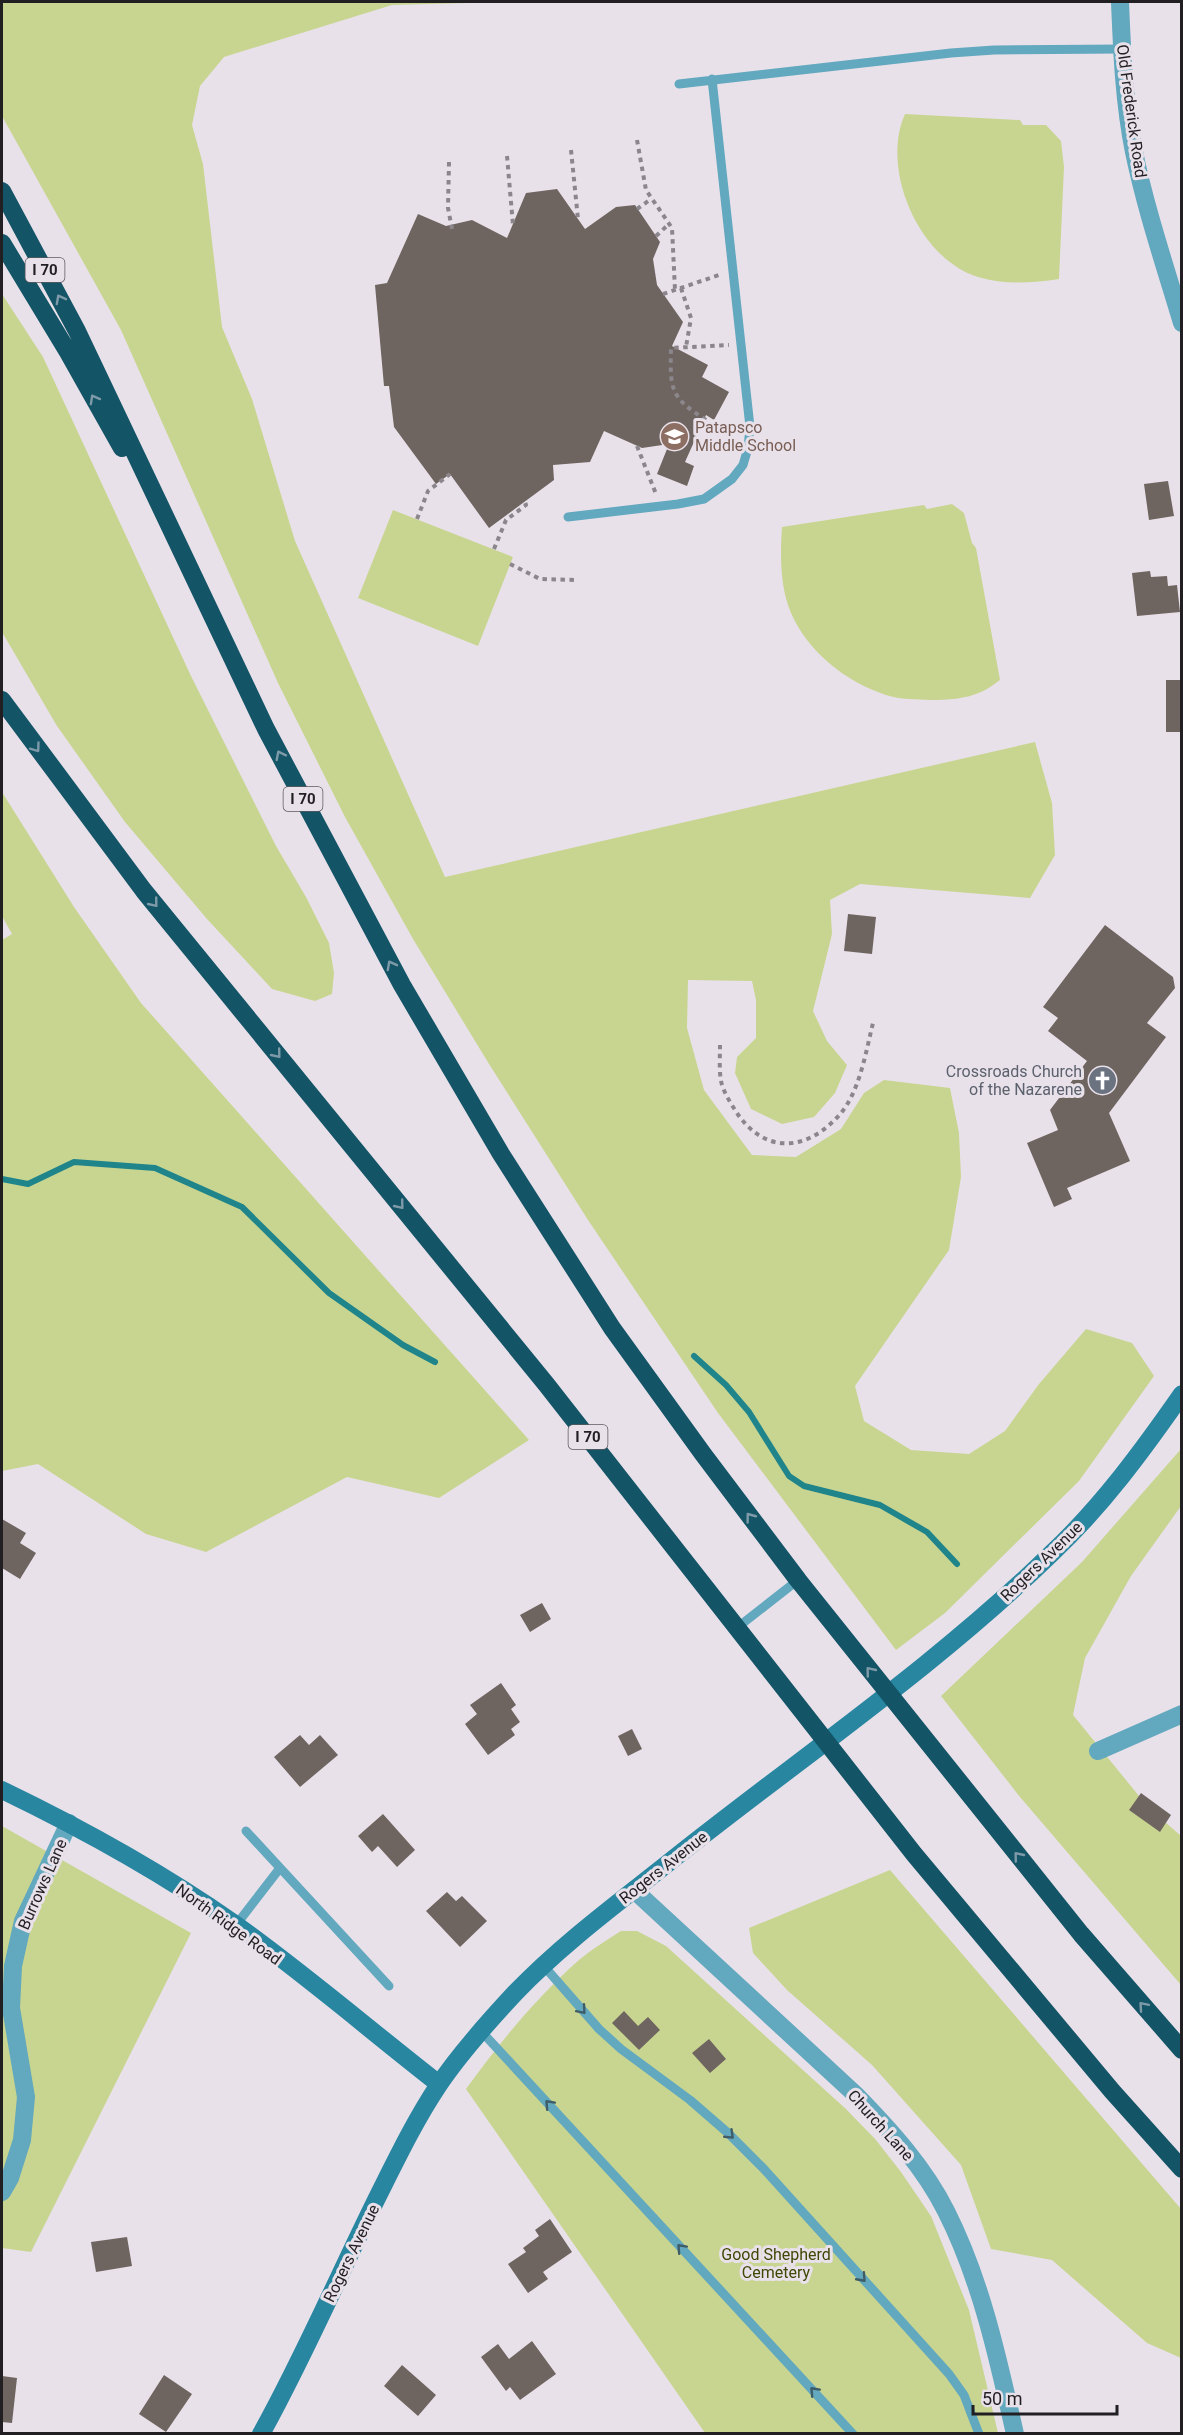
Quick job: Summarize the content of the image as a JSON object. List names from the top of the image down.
{
  "streets": {
    "highway": ["I 70"],
    "main road": ["Rogers Avenue", "North Ridge Road"],
    "street": ["Old Frederick Road", "Burrows Lane", "Church Lane"]
  },
  "crossings": [
    ["Rogers Avenue", "North Ridge Road"],
    ["Rogers Avenue", "Church Lane"],
    ["Burrows Lane", "North Ridge Road"]
  ],
  "parks": ["Good Shepherd Cemetery"],
  "places": {
    "school or university": ["Patapsco Middle School"],
    "church": ["Crossroads Church of the Nazarene"]
  },
  "scale_bar": "50 m"
}
